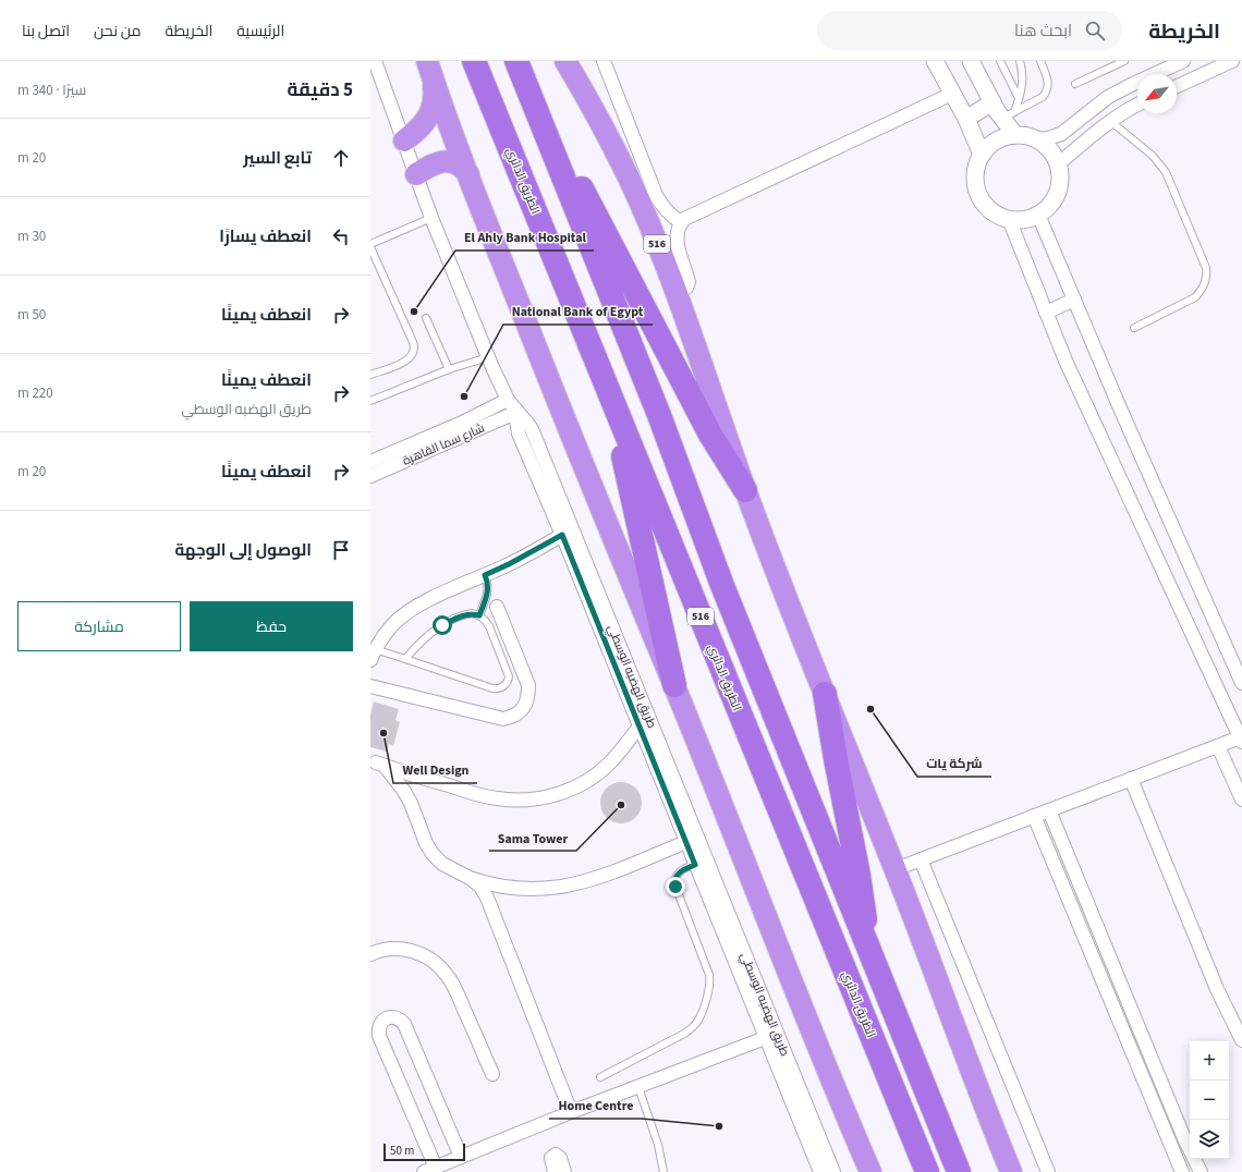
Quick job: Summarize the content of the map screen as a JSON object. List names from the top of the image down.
{
  "streets": {
    "highway": ["الطريق الدائري", "516"],
    "street": ["شارع سما القاهرة", "طريق الهضبه الوسطي"]
  },
  "crossings": [
    ["الطريق الدائري", "516"],
    ["شارع سما القاهرة", "طريق الهضبه الوسطي"]
  ],
  "places": [
    "El Ahly Bank Hospital",
    "National Bank of Egypt",
    "شركة يات",
    "Well Design",
    "Sama Tower",
    "Home Centre"
  ],
  "scale_bar": "50 m",
  "north": "bottom left",
  "page": {
    "header": "الخريطة",
    "search": "ابحث هنا",
    "nav": [
      "الرئيسية",
      "الخريطة",
      "من نحن",
      "اتصل بنا"
    ],
    "heading": ["5 دقيقة", "سيرًا · 340 m"],
    "list": [
      ["تابع السير", "20 m"],
      ["انعطف يسارًا", "30 m"],
      ["انعطف يمينًا", "50 m"],
      ["انعطف يمينًا", "طريق الهضبه الوسطي", "220 m"],
      ["انعطف يمينًا", "20 m"],
      "الوصول إلى الوجهة"
    ],
    "buttons": ["حفظ", "مشاركة"],
    "map_buttons": ["+", "−"],
    "scale": "50 m"
  }
}
